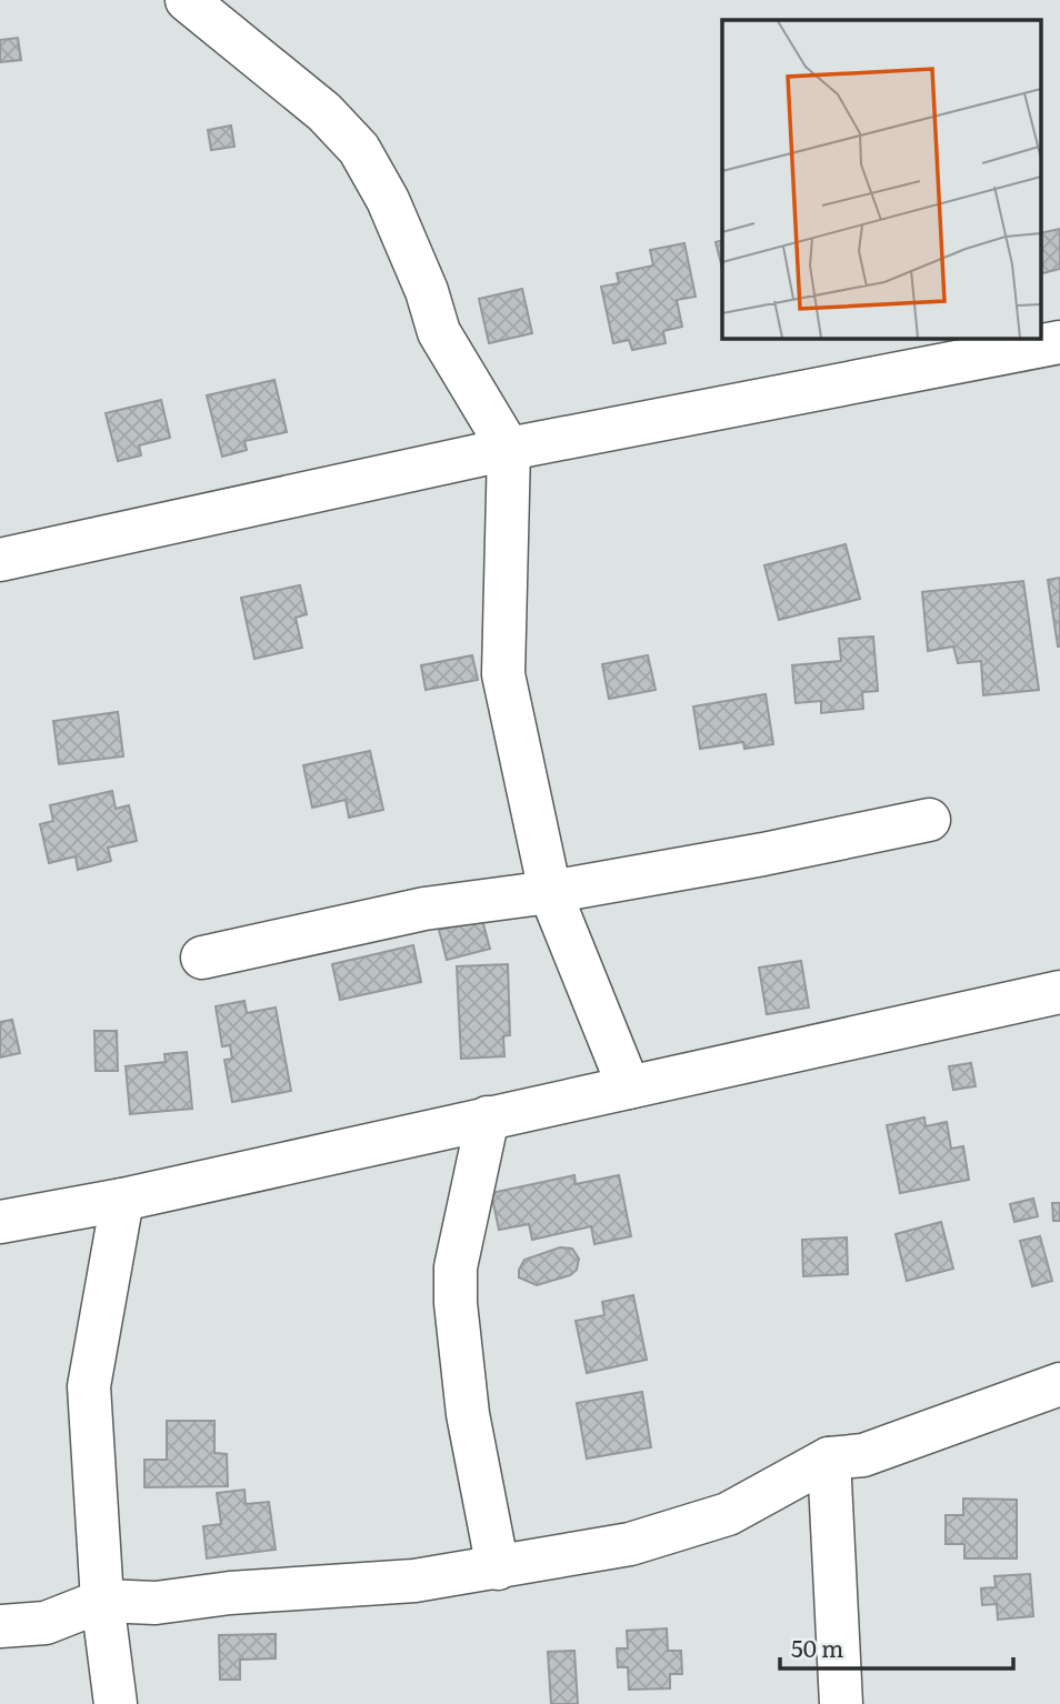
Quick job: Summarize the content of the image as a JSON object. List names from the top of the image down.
{
  "scale_bar": "50 m"
}
